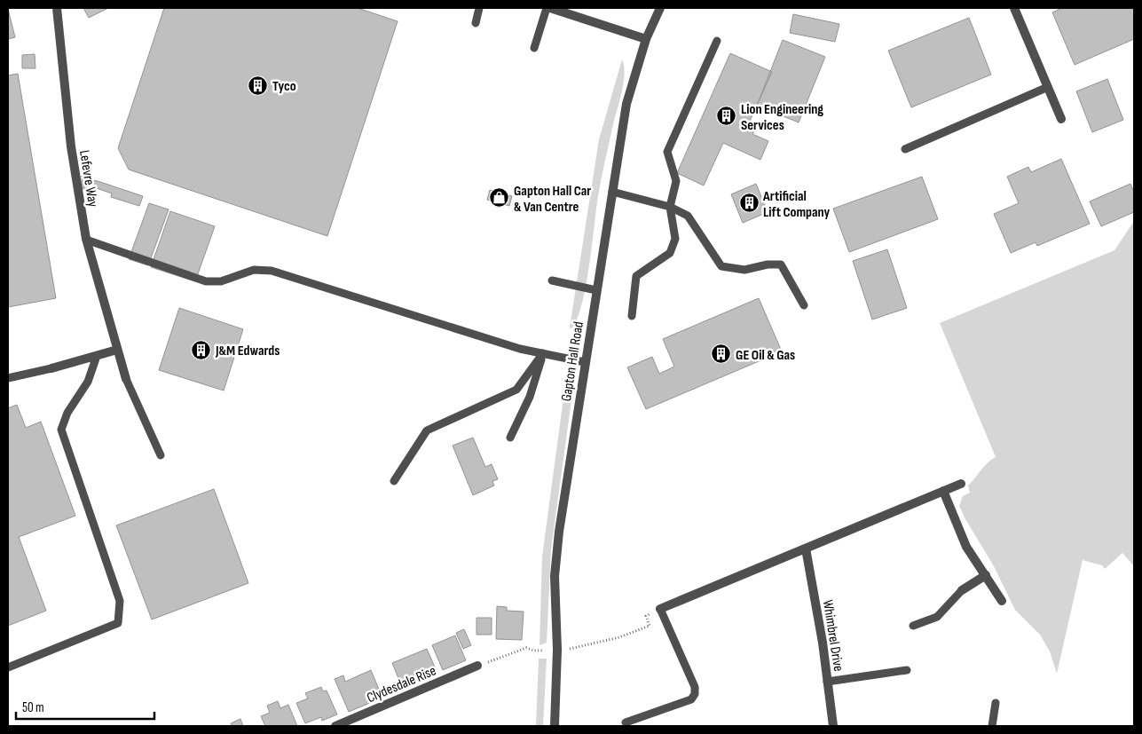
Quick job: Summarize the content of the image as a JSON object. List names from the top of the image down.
{
  "streets": {
    "street": [
      "Lefevre Way",
      "Gapton Hall Road",
      "Whimbrel Drive",
      "Clydesdale Rise"
    ]
  },
  "places": {
    "building": [
      "Tyco",
      "Lion Engineering Services",
      "Artificial Lift Company",
      "J&M Edwards",
      "GE Oil & Gas"
    ],
    "shop": ["Gapton Hall Car & Van Centre"]
  },
  "scale_bar": "50 m"
}
